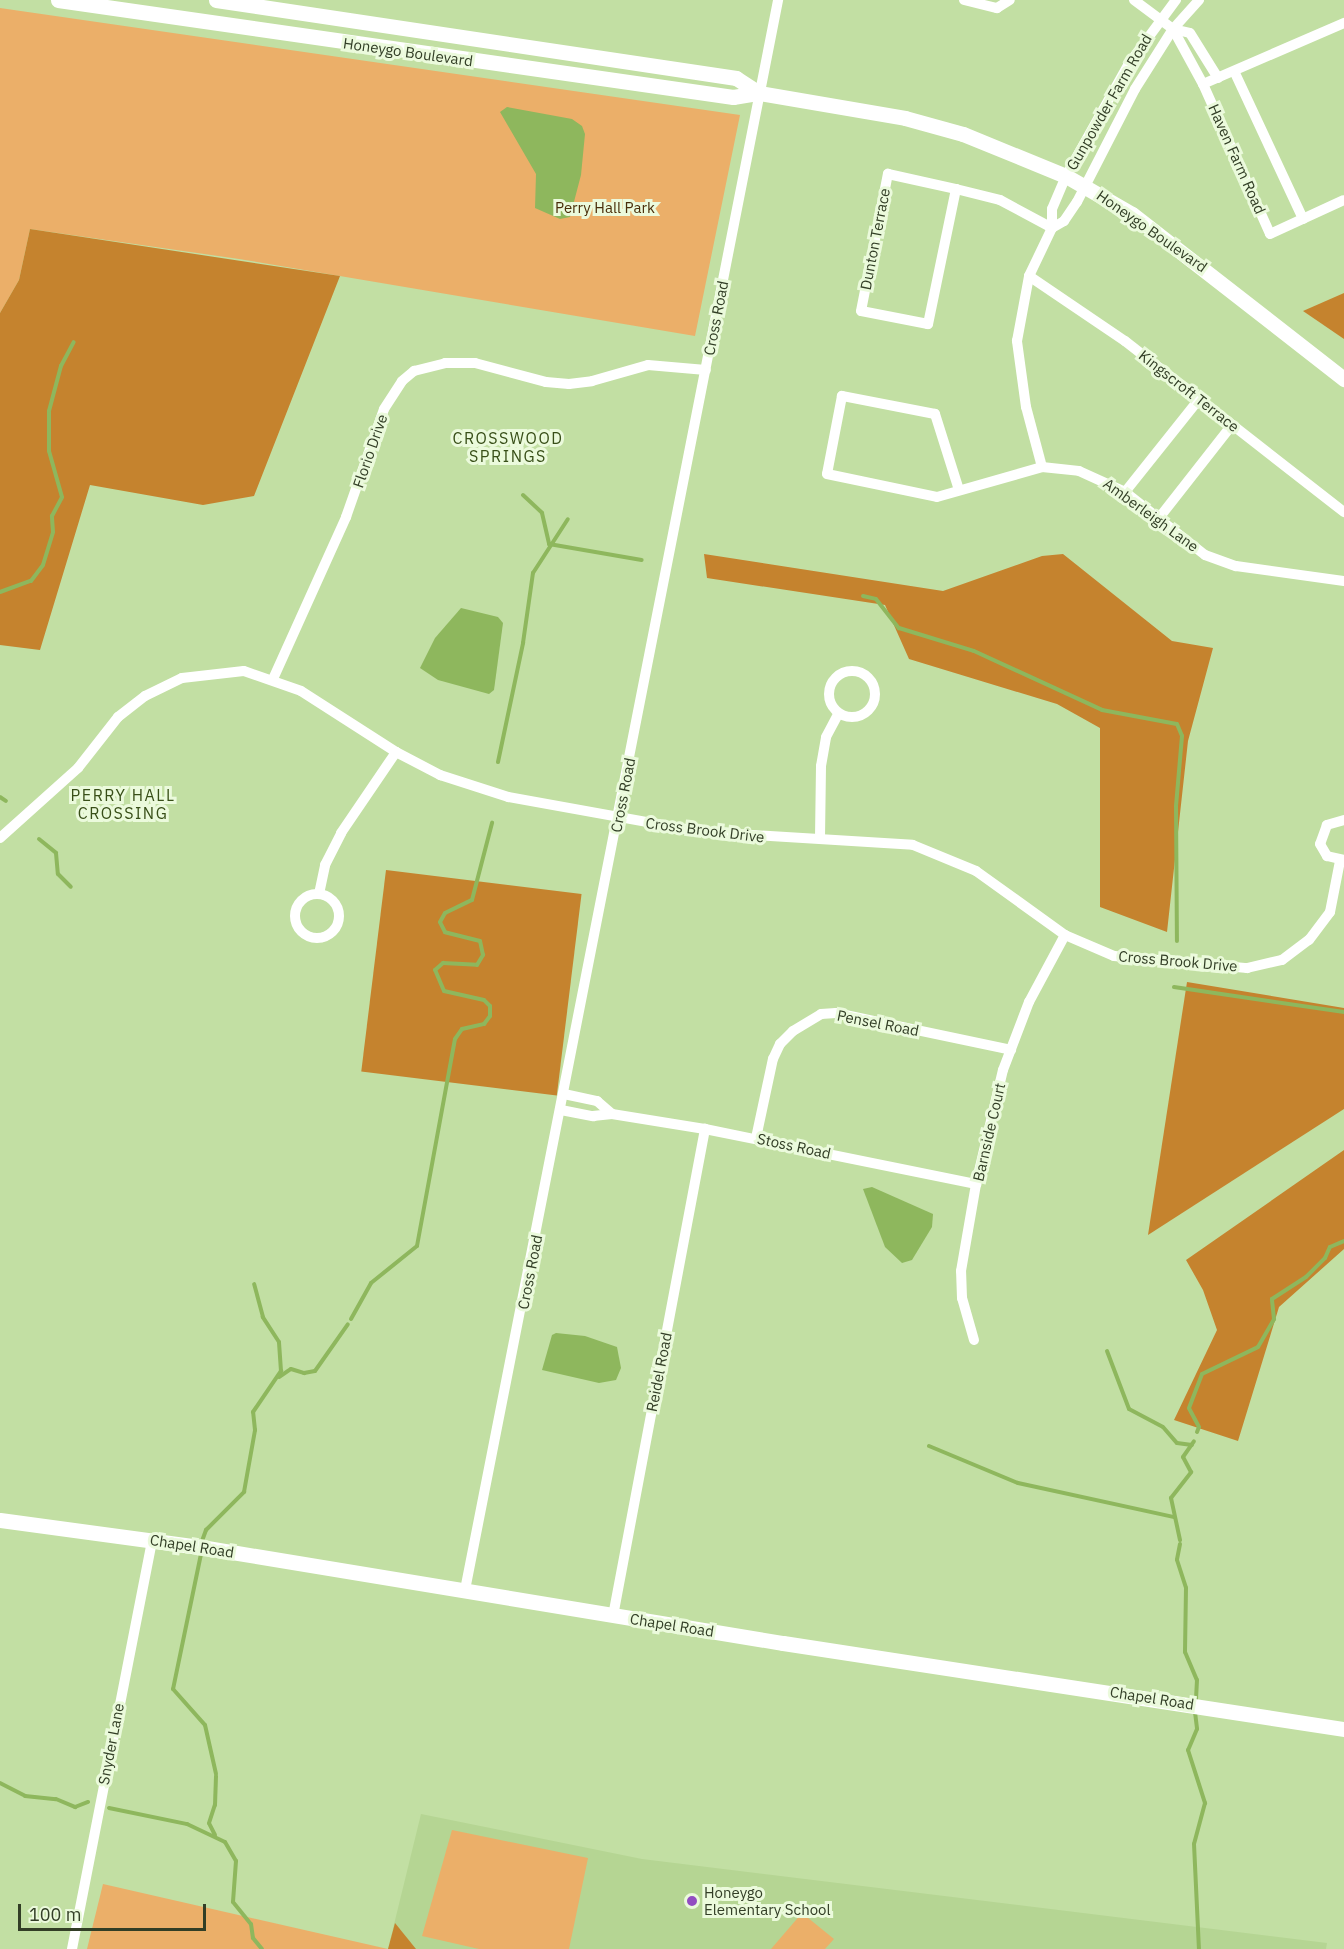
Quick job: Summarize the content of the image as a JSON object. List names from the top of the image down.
{
  "streets": {
    "main road": ["Honeygo Boulevard", "Chapel Road"],
    "street": [
      "Gunpowder Farm Road",
      "Haven Farm Road",
      "Dunton Terrace",
      "Cross Road",
      "Kingscroft Terrace",
      "Florio Drive",
      "Amberleigh Lane",
      "Cross Brook Drive",
      "Pensel Road",
      "Barnside Court",
      "Stoss Road",
      "Reidel Road",
      "Snyder Lane"
    ]
  },
  "crossings": [
    ["Honeygo Boulevard", "Gunpowder Farm Road"],
    ["Honeygo Boulevard", "Cross Road"],
    ["Gunpowder Farm Road", "Haven Farm Road"],
    ["Gunpowder Farm Road", "Dunton Terrace"],
    ["Cross Road", "Florio Drive"],
    ["Cross Road", "Cross Brook Drive"],
    ["Cross Road", "Stoss Road"],
    ["Cross Road", "Chapel Road"],
    ["Florio Drive", "Cross Brook Drive"],
    ["Cross Brook Drive", "Barnside Court"],
    ["Pensel Road", "Barnside Court"],
    ["Pensel Road", "Stoss Road"],
    ["Barnside Court", "Stoss Road"],
    ["Stoss Road", "Reidel Road"],
    ["Reidel Road", "Chapel Road"],
    ["Chapel Road", "Snyder Lane"]
  ],
  "districts": ["CROSSWOOD SPRINGS", "PERRY HALL CROSSING"],
  "parks": ["Perry Hall Park"],
  "places": ["Honeygo Elementary School"],
  "scale_bar": "100 m"
}
